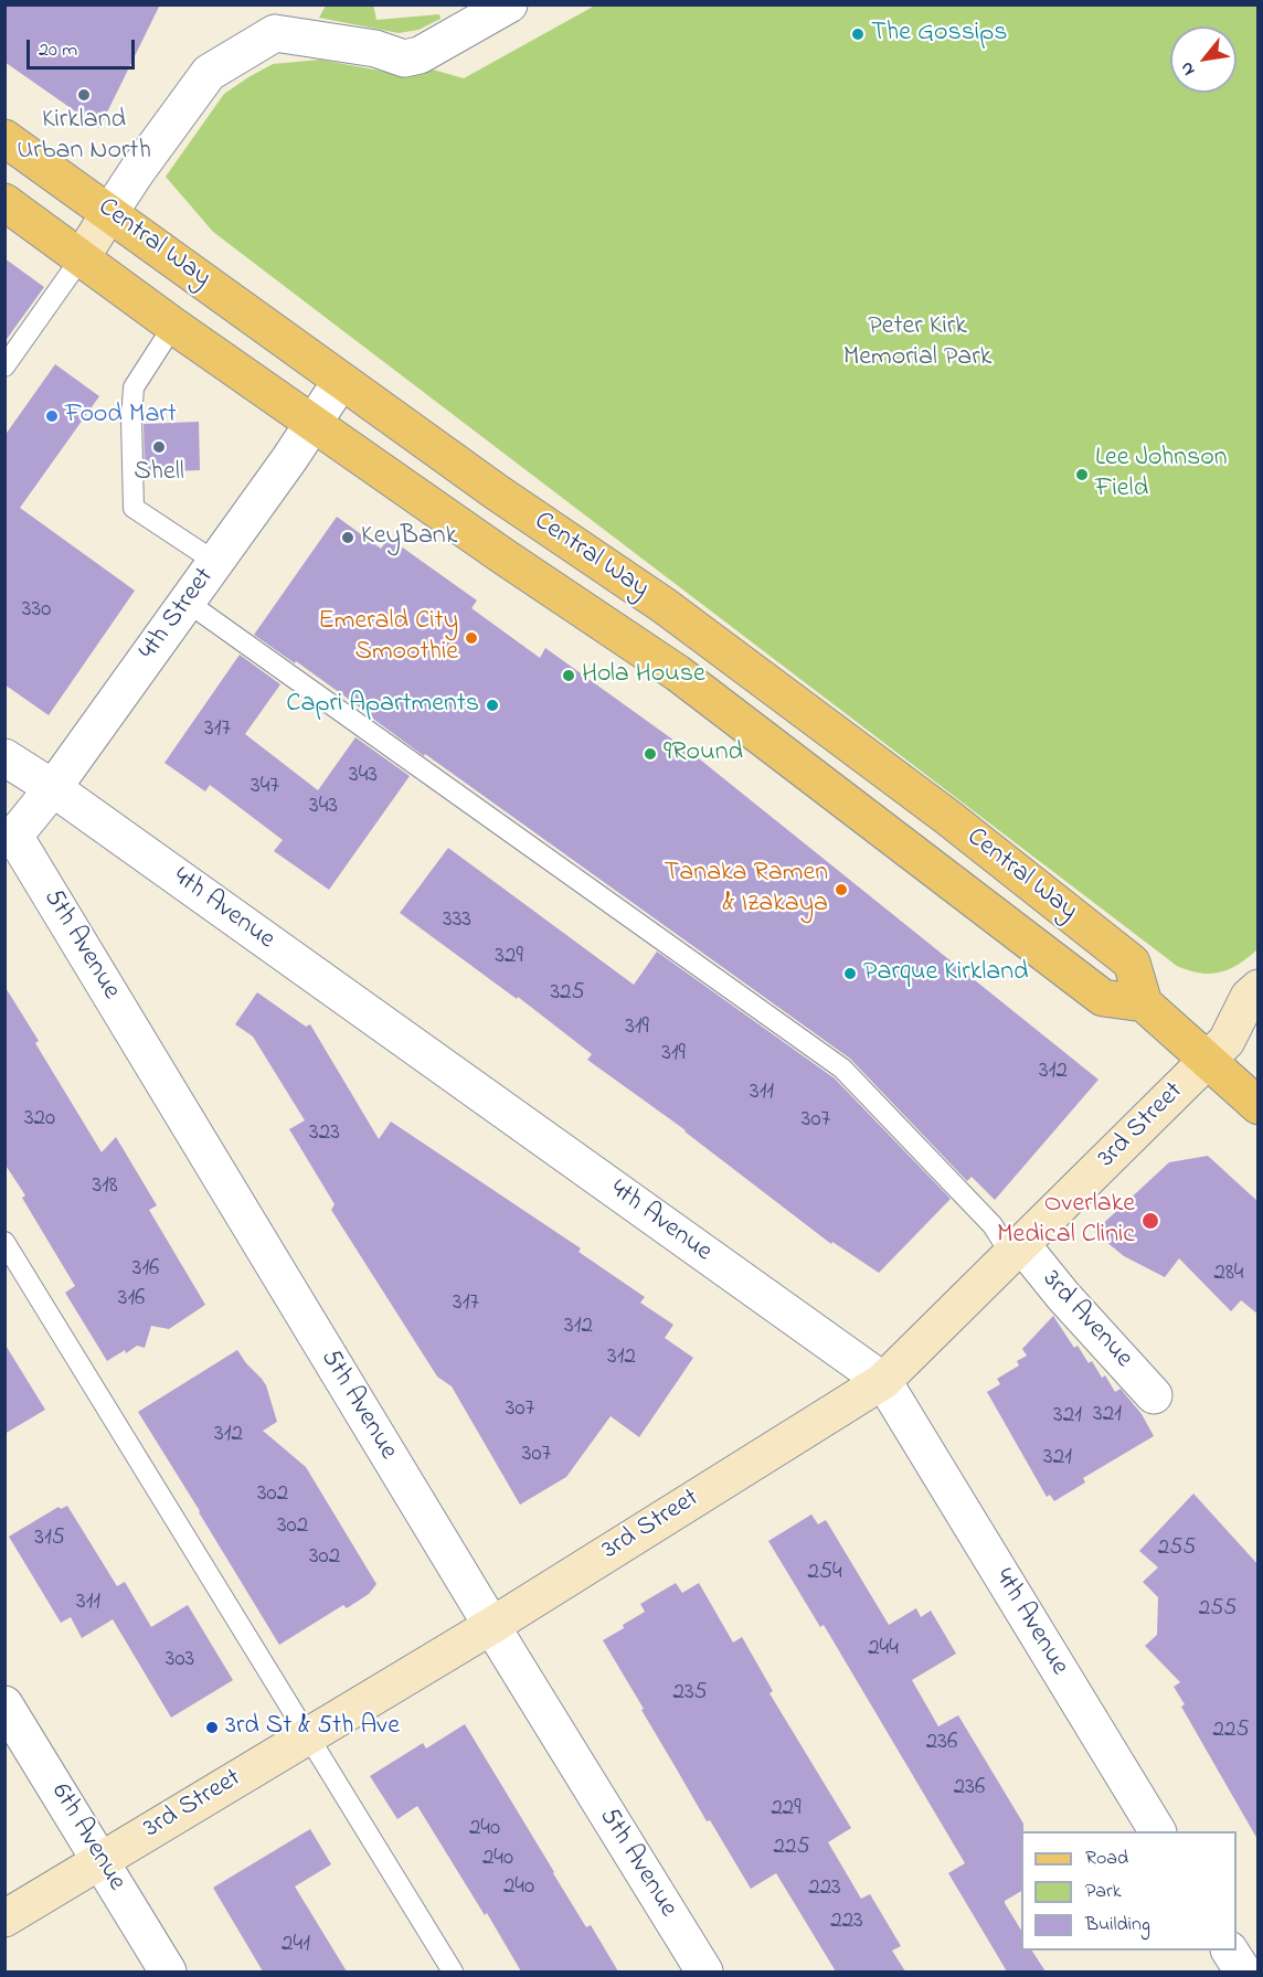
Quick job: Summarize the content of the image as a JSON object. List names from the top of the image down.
{
  "streets": {
    "main road": ["Central Way"],
    "street": [
      "4th Street",
      "4th Avenue",
      "5th Avenue",
      "3rd Street",
      "3rd Avenue",
      "6th Avenue"
    ]
  },
  "crossings": [
    ["Central Way", "4th Street"],
    ["4th Street", "4th Avenue"],
    ["4th Street", "5th Avenue"],
    ["4th Avenue", "3rd Street"],
    ["5th Avenue", "3rd Street"],
    ["3rd Street", "3rd Avenue"],
    ["3rd Street", "6th Avenue"]
  ],
  "parks": ["Peter Kirk Memorial Park"],
  "places": [
    "The Gossips",
    "Kirkland Urban North",
    "Food Mart",
    "Shell",
    "Lee Johnson Field",
    "KeyBank",
    "Emerald City Smoothie",
    "Hola House",
    "Capri Apartments",
    "9Round",
    "Tanaka Ramen & Izakaya",
    "Parque Kirkland",
    "Overlake Medical Clinic",
    "3rd St & 5th Ave"
  ],
  "house_numbers": [
    "330",
    "317",
    "343",
    "347",
    "343",
    "333",
    "329",
    "325",
    "319",
    "319",
    "312",
    "311",
    "320",
    "307",
    "323",
    "318",
    "316",
    "284",
    "316",
    "317",
    "312",
    "312",
    "307",
    "321",
    "321",
    "312",
    "307",
    "321",
    "302",
    "302",
    "315",
    "255",
    "302",
    "254",
    "311",
    "255",
    "244",
    "303",
    "235",
    "225",
    "236",
    "236",
    "229",
    "240",
    "225",
    "240",
    "240",
    "223",
    "223",
    "241"
  ],
  "legend": ["Road", "Park", "Building"],
  "scale_bar": "20 m",
  "north": "bottom left"
}
